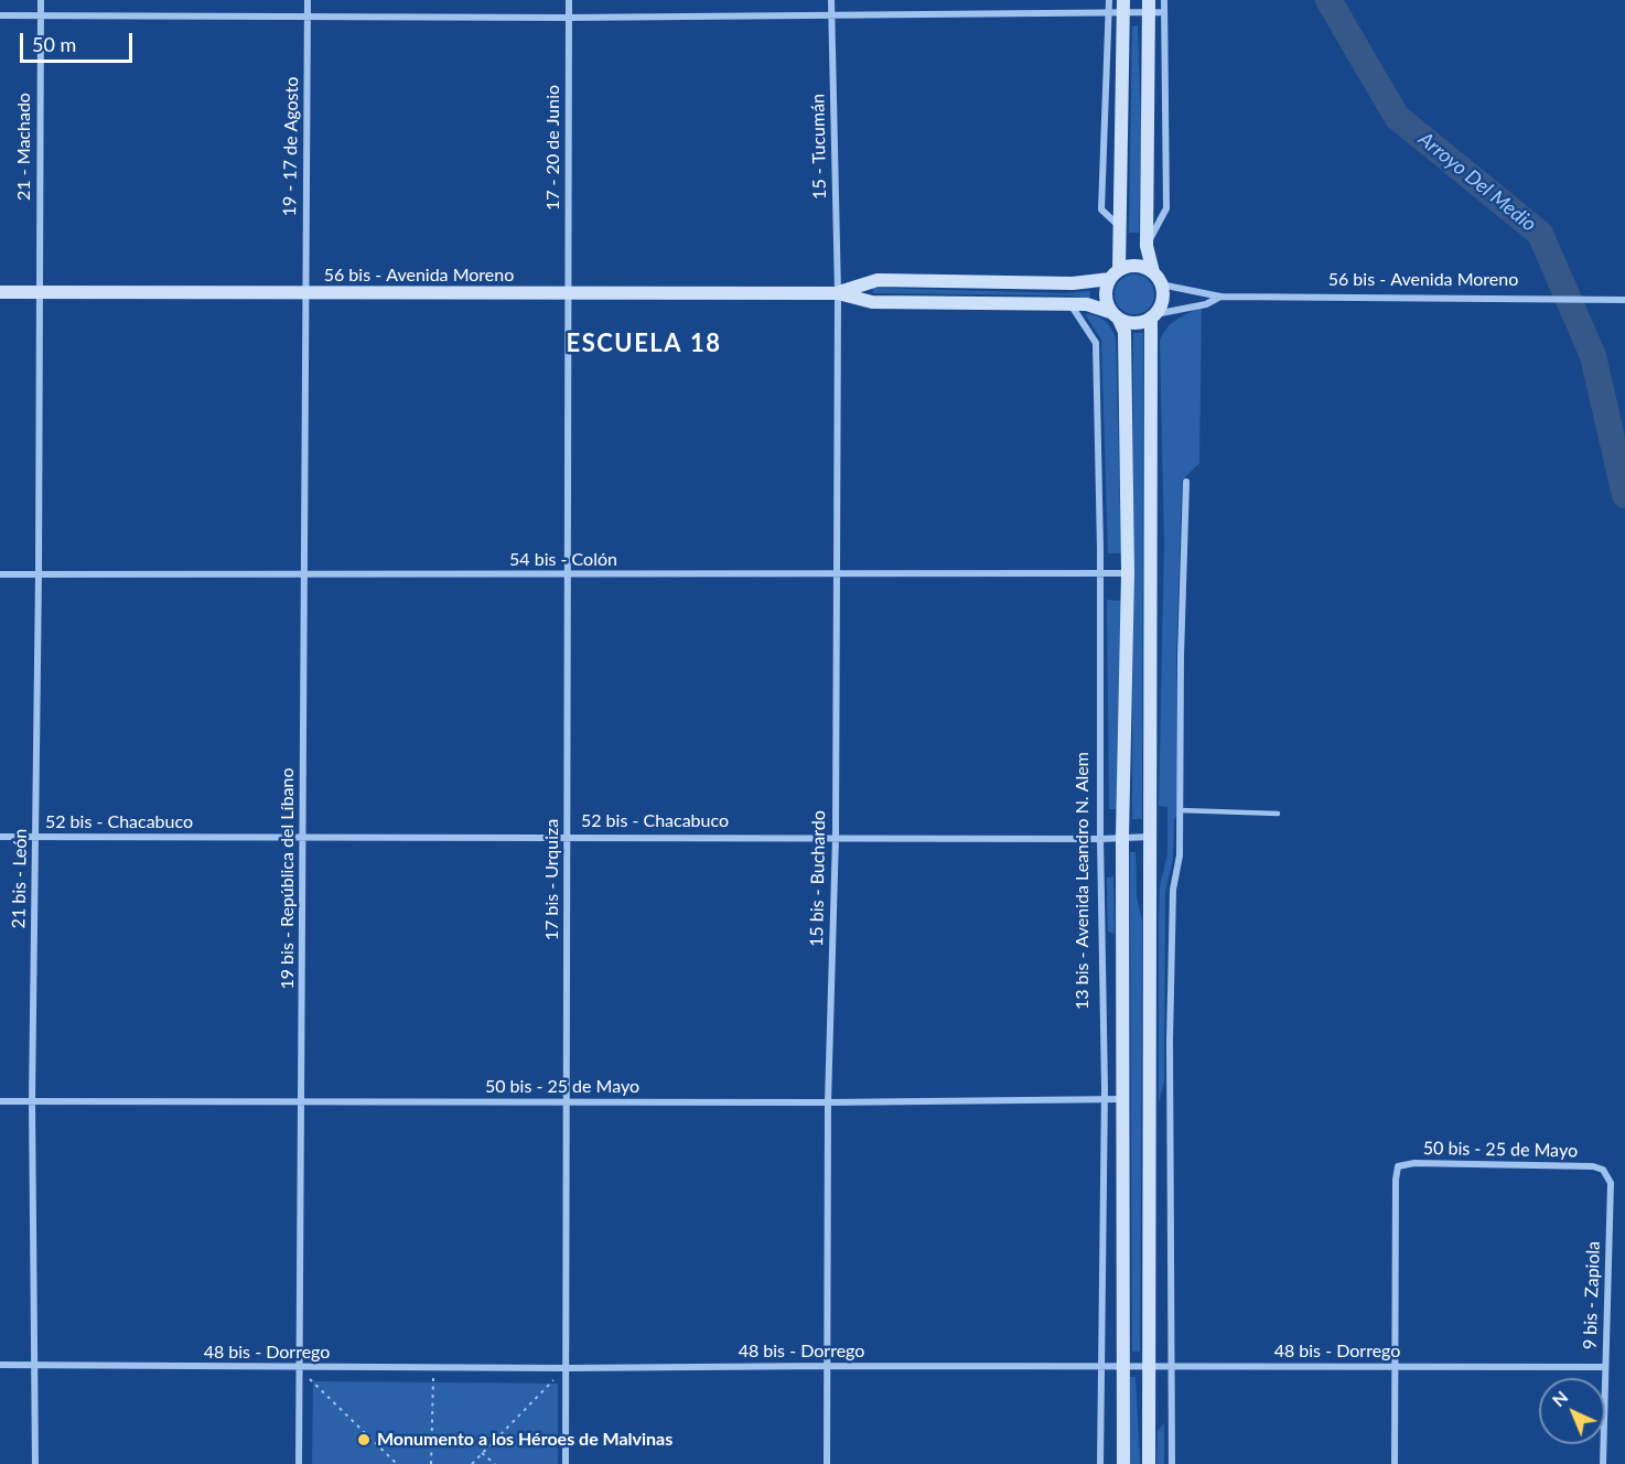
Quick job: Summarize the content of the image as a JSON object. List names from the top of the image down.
{
  "streets": {
    "main road": ["56 bis - Avenida Moreno"],
    "street": [
      "21 - Machado",
      "19 - 17 de Agosto",
      "15 - Tucumán",
      "17 - 20 de Junio",
      "54 bis - Colón",
      "52 bis - Chacabuco",
      "21 bis - León",
      "19 bis - República del Líbano",
      "15 bis - Buchardo",
      "17 bis - Urquiza",
      "13 bis - Avenida Leandro N. Alem",
      "50 bis - 25 de Mayo",
      "9 bis - Zapiola",
      "48 bis - Dorrego"
    ]
  },
  "crossings": [
    ["21 - Machado", "56 bis - Avenida Moreno"],
    ["21 - Machado", "21 bis - León"],
    ["19 - 17 de Agosto", "56 bis - Avenida Moreno"],
    ["19 - 17 de Agosto", "19 bis - República del Líbano"],
    ["15 - Tucumán", "56 bis - Avenida Moreno"],
    ["15 - Tucumán", "15 bis - Buchardo"],
    ["17 - 20 de Junio", "56 bis - Avenida Moreno"],
    ["17 - 20 de Junio", "17 bis - Urquiza"],
    ["56 bis - Avenida Moreno", "21 bis - León"],
    ["56 bis - Avenida Moreno", "19 bis - República del Líbano"],
    ["56 bis - Avenida Moreno", "15 bis - Buchardo"],
    ["56 bis - Avenida Moreno", "17 bis - Urquiza"],
    ["56 bis - Avenida Moreno", "13 bis - Avenida Leandro N. Alem"],
    ["54 bis - Colón", "21 bis - León"],
    ["54 bis - Colón", "19 bis - República del Líbano"],
    ["54 bis - Colón", "15 bis - Buchardo"],
    ["54 bis - Colón", "17 bis - Urquiza"],
    ["54 bis - Colón", "13 bis - Avenida Leandro N. Alem"],
    ["52 bis - Chacabuco", "21 bis - León"],
    ["52 bis - Chacabuco", "19 bis - República del Líbano"],
    ["52 bis - Chacabuco", "15 bis - Buchardo"],
    ["52 bis - Chacabuco", "17 bis - Urquiza"],
    ["52 bis - Chacabuco", "13 bis - Avenida Leandro N. Alem"],
    ["21 bis - León", "50 bis - 25 de Mayo"],
    ["21 bis - León", "48 bis - Dorrego"],
    ["19 bis - República del Líbano", "50 bis - 25 de Mayo"],
    ["19 bis - República del Líbano", "48 bis - Dorrego"],
    ["15 bis - Buchardo", "50 bis - 25 de Mayo"],
    ["15 bis - Buchardo", "48 bis - Dorrego"],
    ["17 bis - Urquiza", "50 bis - 25 de Mayo"],
    ["17 bis - Urquiza", "48 bis - Dorrego"],
    ["13 bis - Avenida Leandro N. Alem", "50 bis - 25 de Mayo"],
    ["13 bis - Avenida Leandro N. Alem", "48 bis - Dorrego"],
    ["50 bis - 25 de Mayo", "9 bis - Zapiola"],
    ["50 bis - 25 de Mayo", "48 bis - Dorrego"],
    ["9 bis - Zapiola", "48 bis - Dorrego"]
  ],
  "districts": ["ESCUELA 18"],
  "water": ["Arroyo Del Medio"],
  "places": ["Monumento a los Héroes de Malvinas"],
  "scale_bar": "50 m",
  "north": "top left"
}
